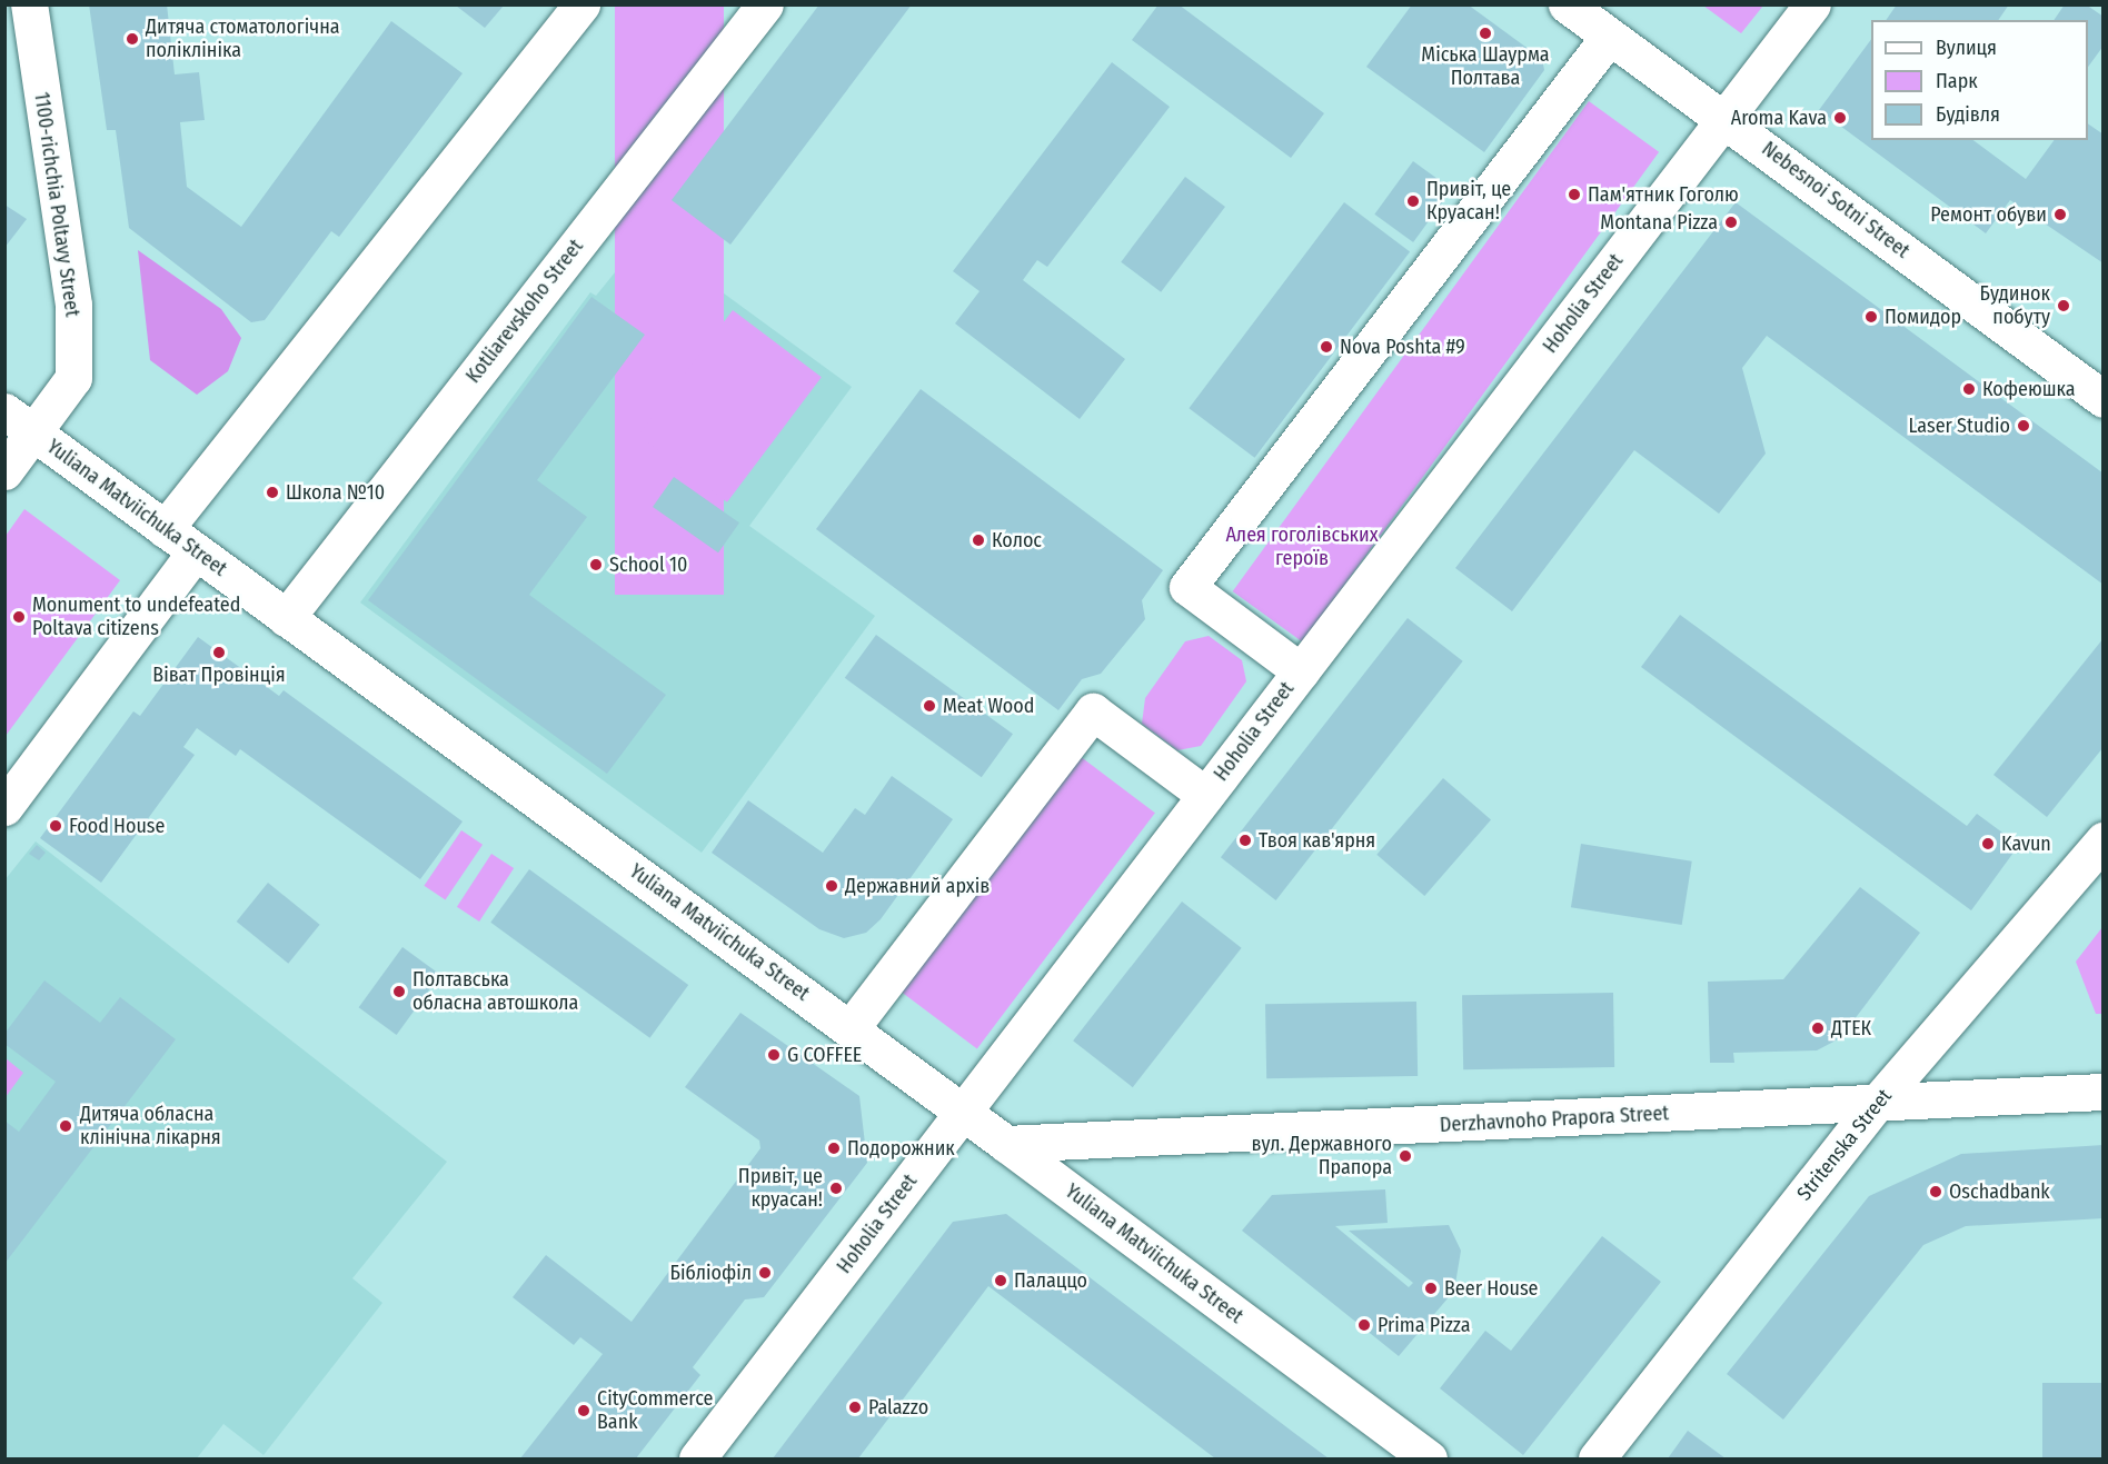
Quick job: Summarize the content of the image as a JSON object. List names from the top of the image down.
{
  "streets": {
    "street": [
      "Nebesnoi Sotni Street",
      "1100-richchia Poltavy Street",
      "Hoholia Street",
      "Kotliarevskoho Street",
      "Yuliana Matviichuka Street",
      "Derzhavnoho Prapora Street",
      "Stritenska Street"
    ]
  },
  "crossings": [
    ["Nebesnoi Sotni Street", "Hoholia Street"],
    ["1100-richchia Poltavy Street", "Yuliana Matviichuka Street"],
    ["Hoholia Street", "Yuliana Matviichuka Street"],
    ["Kotliarevskoho Street", "Yuliana Matviichuka Street"],
    ["Yuliana Matviichuka Street", "Derzhavnoho Prapora Street"],
    ["Derzhavnoho Prapora Street", "Stritenska Street"]
  ],
  "parks": ["Алея гоголівських героїв"],
  "places": [
    "Міська Шаурма Полтава",
    "Дитяча стоматологічна поліклініка",
    "Aroma Kava",
    "Пам'ятник Гоголю",
    "Привіт, це Круасан!",
    "Ремонт обуви",
    "Montana Pizza",
    "Будинок побуту",
    "Помидор",
    "Nova Poshta #9",
    "Кофеюшка",
    "Laser Studio",
    "Школа №10",
    "Колос",
    "School 10",
    "Monument to undefeated Poltava citizens",
    "Віват Провінція",
    "Meat Wood",
    "Food House",
    "Твоя кав'ярня",
    "Kavun",
    "Державний архів",
    "Полтавська обласна автошкола",
    "ДТЕК",
    "G COFFEE",
    "Дитяча обласна клінічна лікарня",
    "Подорожник",
    "вул. Державного Прапора",
    "Привіт, це круасан!",
    "Oschadbank",
    "Бібліофіл",
    "Палаццо",
    "Beer House",
    "Prima Pizza",
    "Palazzo",
    "CityCommerce Bank"
  ],
  "legend": ["Вулиця", "Парк", "Будівля"]
}
